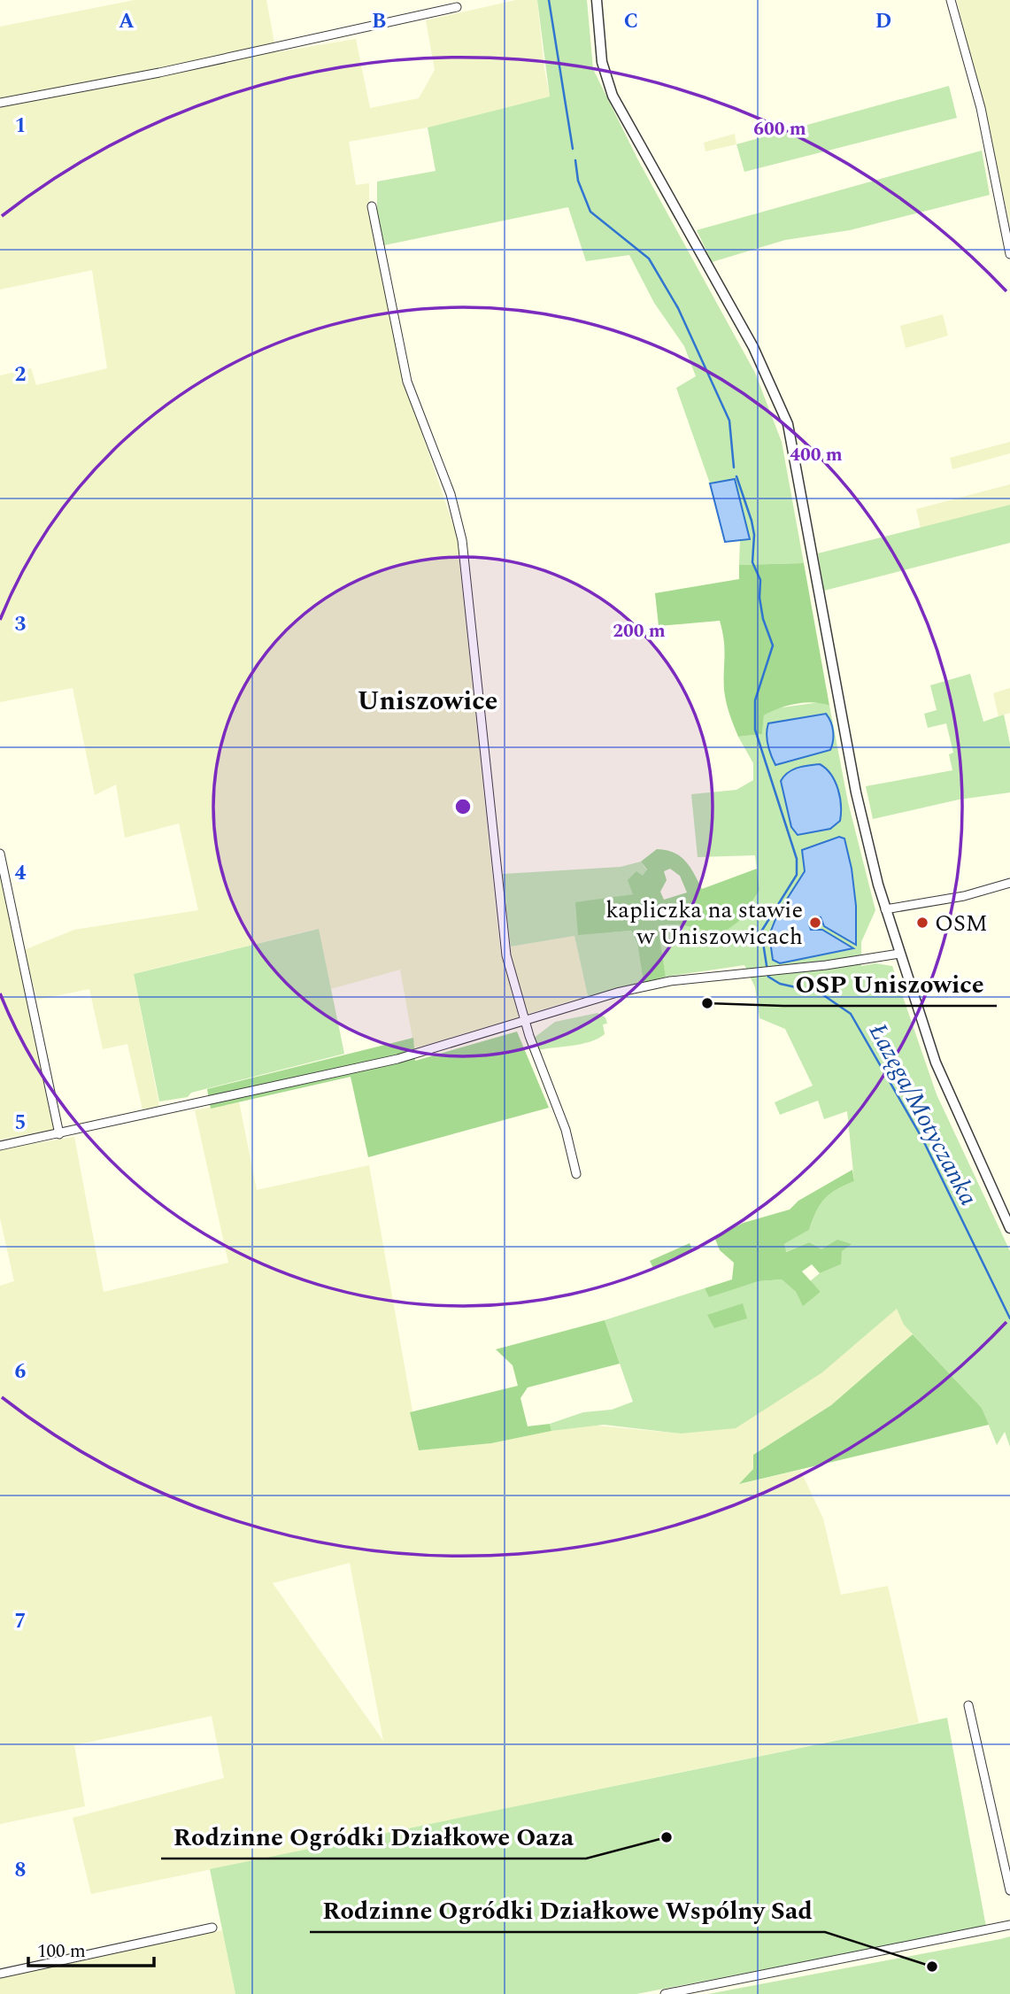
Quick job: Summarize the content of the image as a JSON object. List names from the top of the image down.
{
  "districts": ["Uniszowice"],
  "water": ["Łazęga/Motyczanka"],
  "places": [
    "kapliczka na stawie w Uniszowicach",
    "OSM",
    "OSP Uniszowice",
    "Rodzinne Ogródki Działkowe Oaza",
    "Rodzinne Ogródki Działkowe Wspólny Sad"
  ],
  "scale_bar": "100 m",
  "grid": {
    "columns": [
      "A",
      "B",
      "C",
      "D"
    ],
    "rows": [
      "1",
      "2",
      "3",
      "4",
      "5",
      "6",
      "7",
      "8"
    ]
  },
  "rings": ["600 m", "400 m", "200 m"]
}
